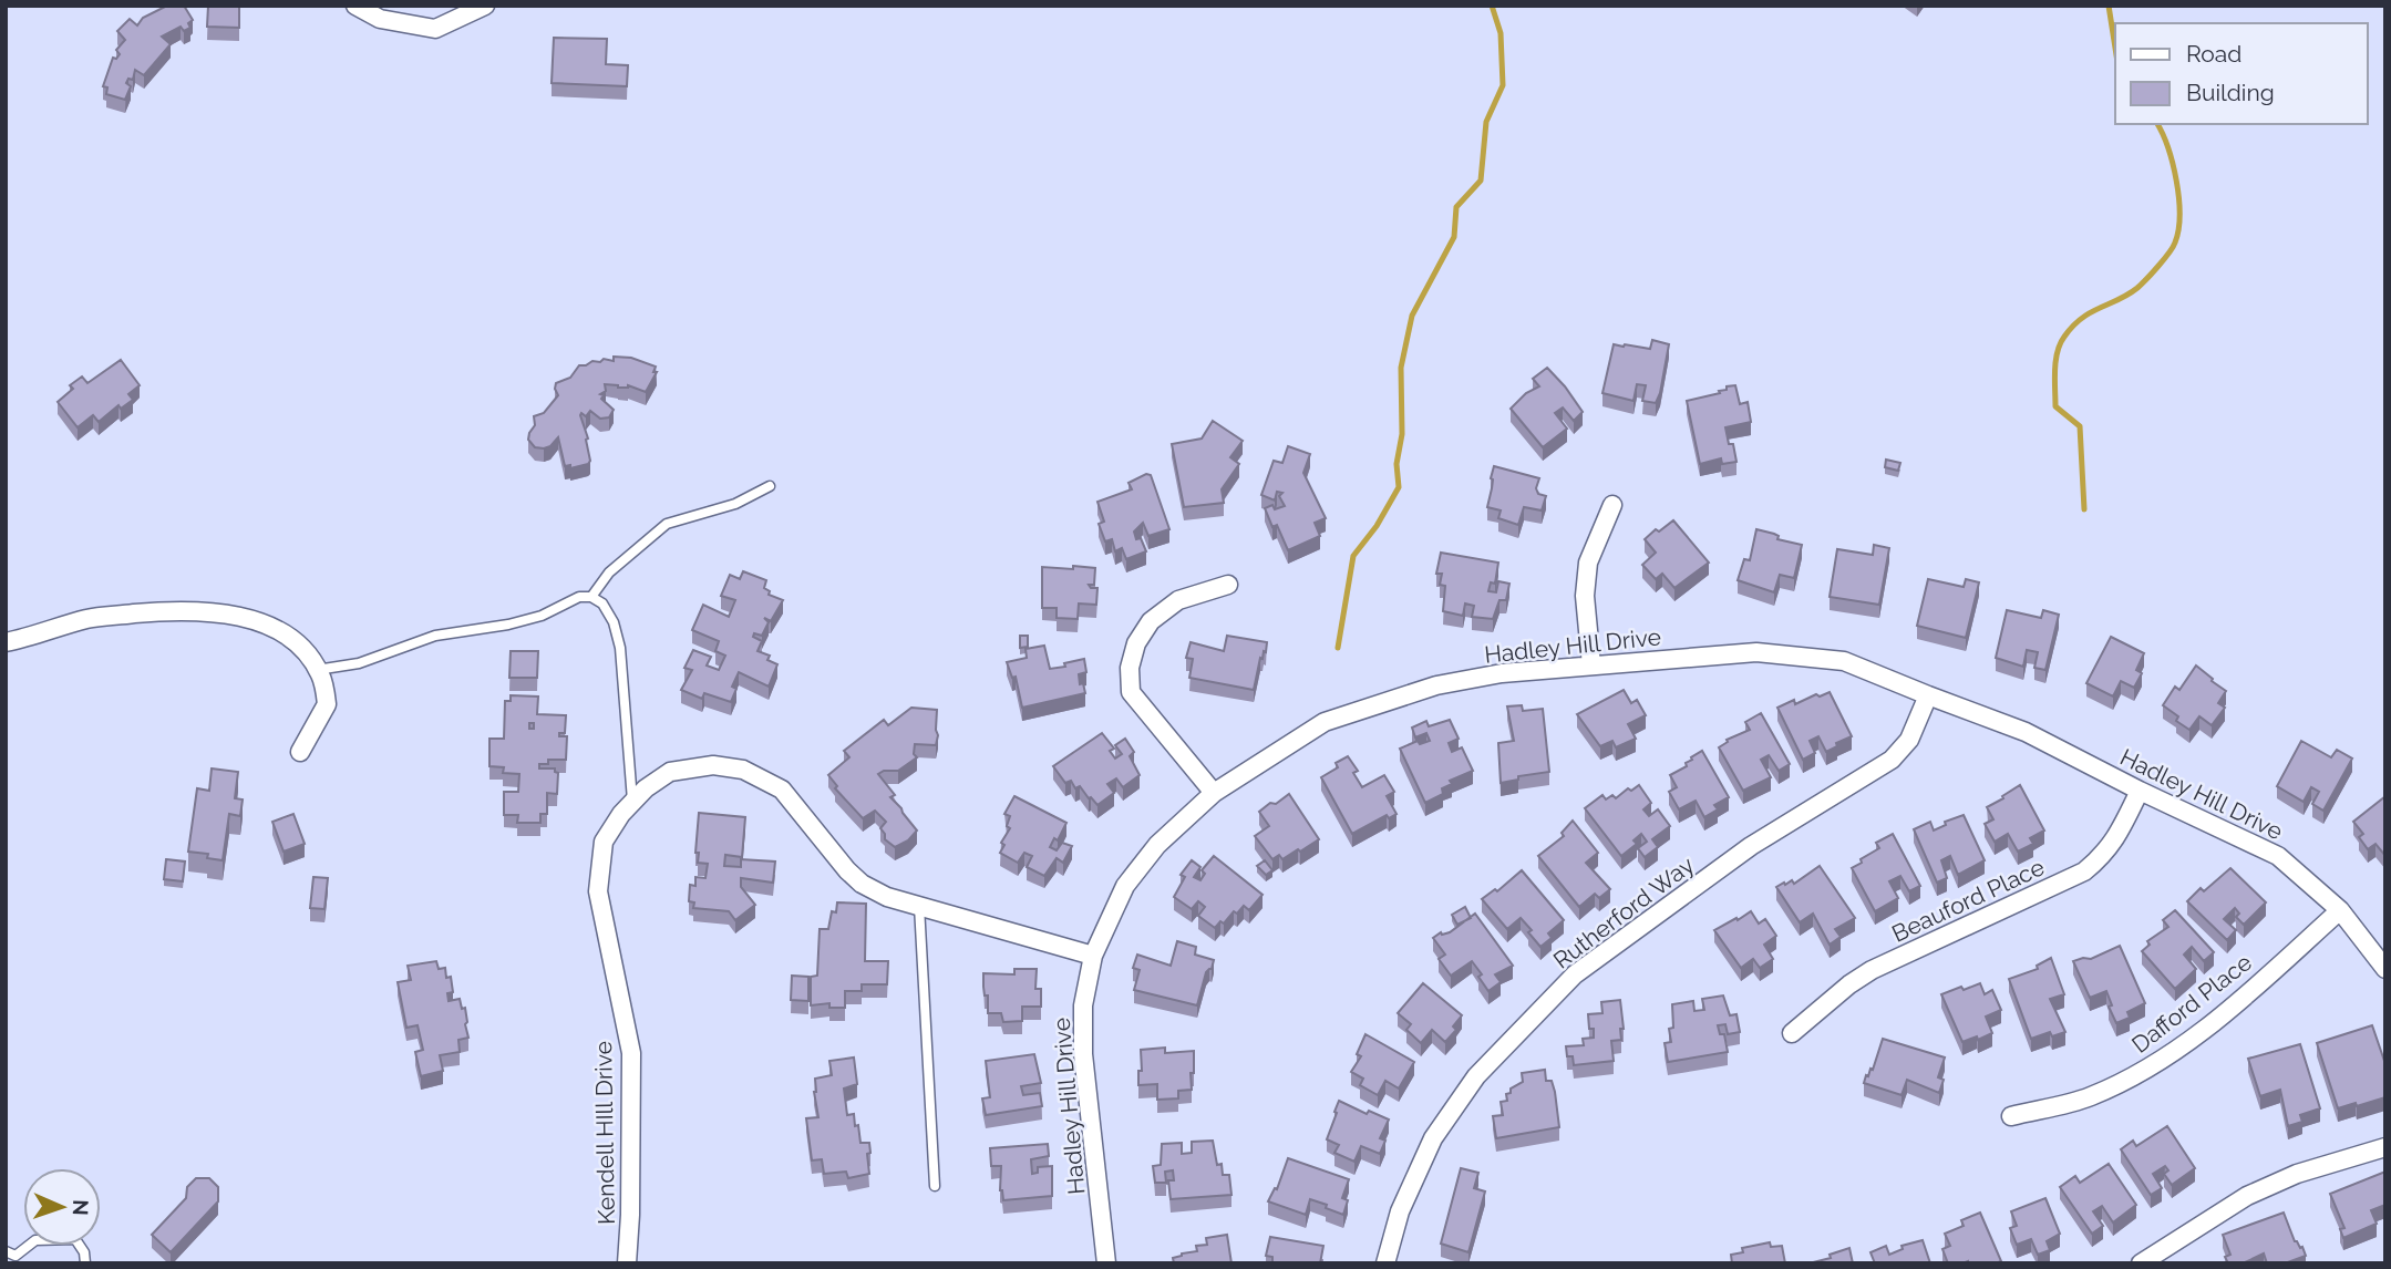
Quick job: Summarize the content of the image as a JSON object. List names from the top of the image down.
{
  "streets": {
    "street": [
      "Hadley Hill Drive",
      "Beauford Place",
      "Rutherford Way",
      "Dafford Place",
      "Kendell HIll Drive"
    ]
  },
  "crossings": [
    ["Hadley Hill Drive", "Beauford Place"],
    ["Hadley Hill Drive", "Rutherford Way"],
    ["Hadley Hill Drive", "Dafford Place"],
    ["Hadley Hill Drive", "Kendell HIll Drive"]
  ],
  "legend": ["Road", "Building"],
  "north": "right"
}
